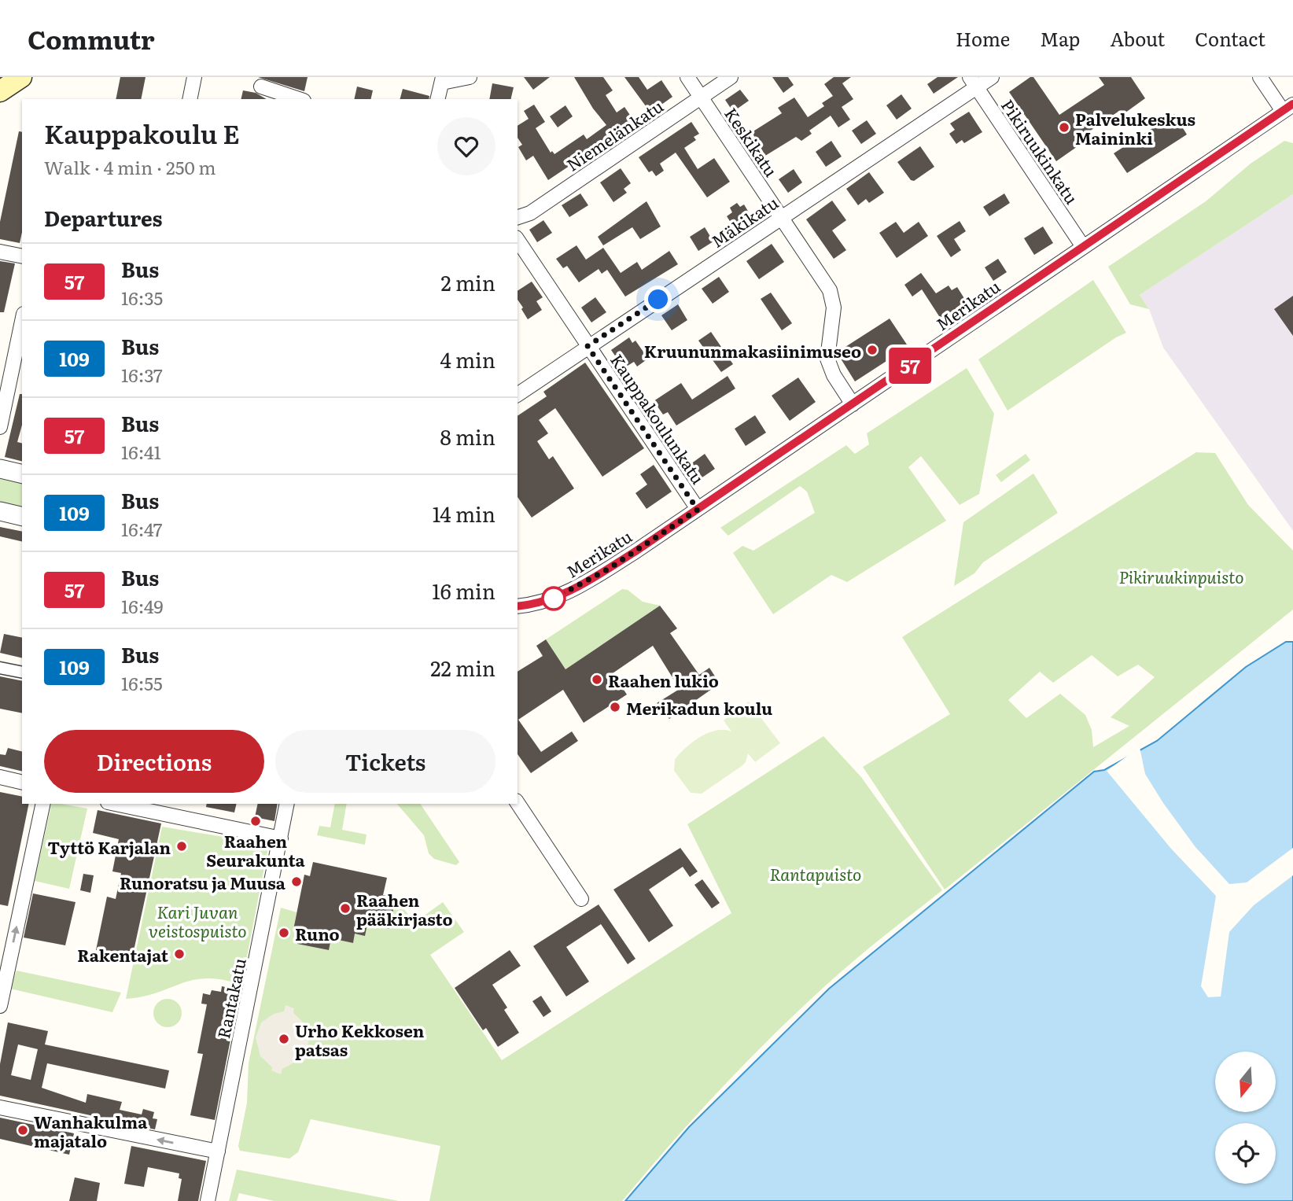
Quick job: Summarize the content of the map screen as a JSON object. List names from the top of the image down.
{
  "streets": {
    "street": [
      "Niemelänkatu",
      "Keskikatu",
      "Pikiruukinkatu",
      "Mäkikatu",
      "Merikatu",
      "Kauppakoulunkatu",
      "Rantakatu"
    ]
  },
  "crossings": [
    ["Niemelänkatu", "Keskikatu"],
    ["Keskikatu", "Mäkikatu"],
    ["Keskikatu", "Merikatu"],
    ["Pikiruukinkatu", "Mäkikatu"],
    ["Pikiruukinkatu", "Merikatu"],
    ["Mäkikatu", "Kauppakoulunkatu"],
    ["Merikatu", "Kauppakoulunkatu"]
  ],
  "parks": ["Pikiruukinpuisto", "Rantapuisto", "Kari Juvan veistospuisto"],
  "places": [
    "Palvelukeskus Maininki",
    "Kruununmakasiinimuseo",
    "Raahen lukio",
    "Merikadun koulu",
    "Raahen Seurakunta",
    "Tyttö Karjalan",
    "Runoratsu ja Muusa",
    "Raahen pääkirjasto",
    "Runo",
    "Rakentajat",
    "Urho Kekkosen patsas",
    "Wanhakulma majatalo"
  ],
  "lines": ["bus line 57"],
  "north": "bottom",
  "page": {
    "header": "Commutr",
    "nav": [
      "Home",
      "Map",
      "About",
      "Contact"
    ],
    "on_map": "57",
    "heading": [
      ["Kauppakoulu E", "Walk · 4 min · 250 m"],
      "Departures"
    ],
    "list": [
      {
        "mark": "57",
        "name": "Bus",
        "note": "16:35",
        "value": "2 min"
      },
      {
        "mark": "109",
        "name": "Bus",
        "note": "16:37",
        "value": "4 min"
      },
      {
        "mark": "57",
        "name": "Bus",
        "note": "16:41",
        "value": "8 min"
      },
      {
        "mark": "109",
        "name": "Bus",
        "note": "16:47",
        "value": "14 min"
      },
      {
        "mark": "57",
        "name": "Bus",
        "note": "16:49",
        "value": "16 min"
      },
      {
        "mark": "109",
        "name": "Bus",
        "note": "16:55",
        "value": "22 min"
      }
    ],
    "buttons": ["Directions", "Tickets"]
  }
}
